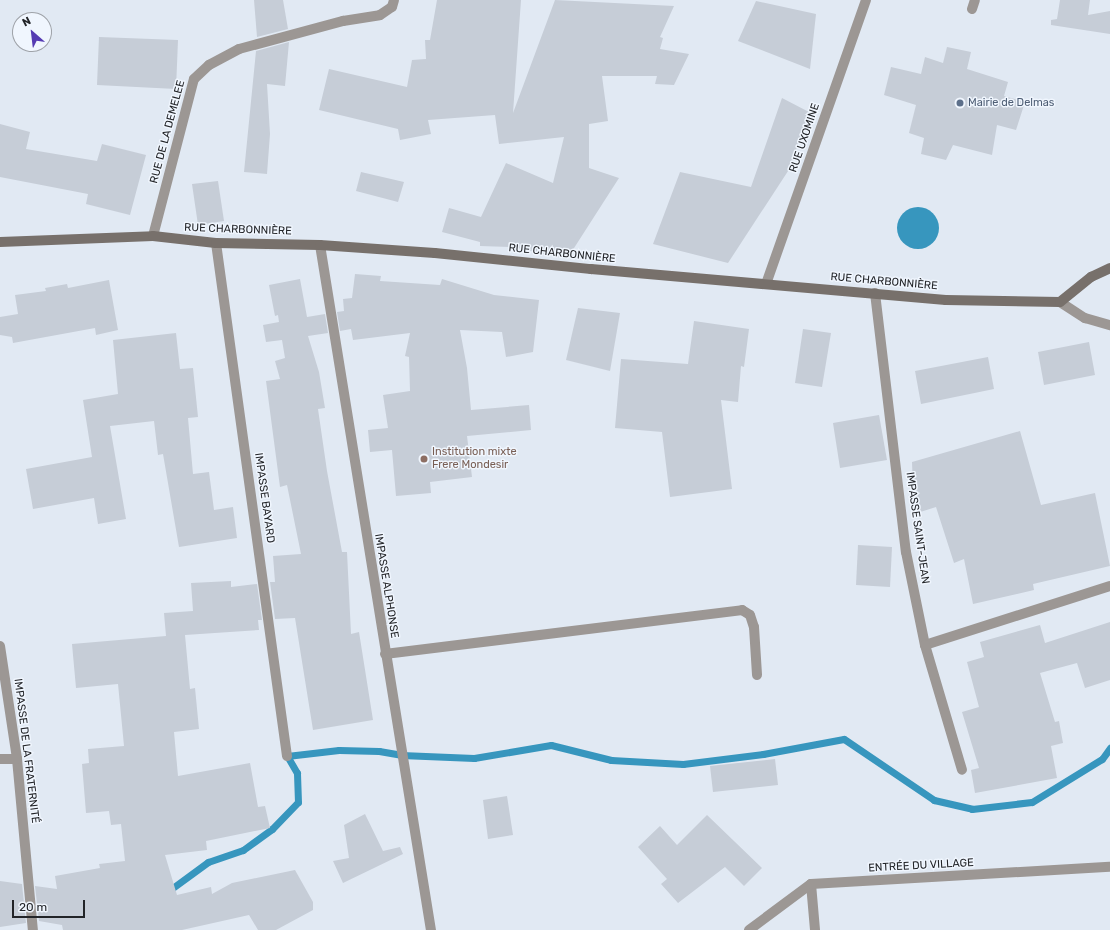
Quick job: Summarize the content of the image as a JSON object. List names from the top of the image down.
{
  "streets": {
    "street": [
      "RUE DE LA DEMELEE",
      "RUE UXOMINE",
      "RUE CHARBONNIÈRE",
      "IMPASSE BAYARD",
      "IMPASSE SAINT-JEAN",
      "IMPASSE ALPHONSE",
      "IMPASSE DE LA FRATERNITÉ",
      "ENTRÉE DU VILLAGE"
    ]
  },
  "crossings": [
    ["RUE DE LA DEMELEE", "RUE CHARBONNIÈRE"],
    ["RUE UXOMINE", "RUE CHARBONNIÈRE"],
    ["RUE CHARBONNIÈRE", "IMPASSE BAYARD"],
    ["RUE CHARBONNIÈRE", "IMPASSE SAINT-JEAN"],
    ["RUE CHARBONNIÈRE", "IMPASSE ALPHONSE"]
  ],
  "places": ["Mairie de Delmas", "Institution mixte Frere Mondesir"],
  "scale_bar": "20 m",
  "north": "top left"
}
